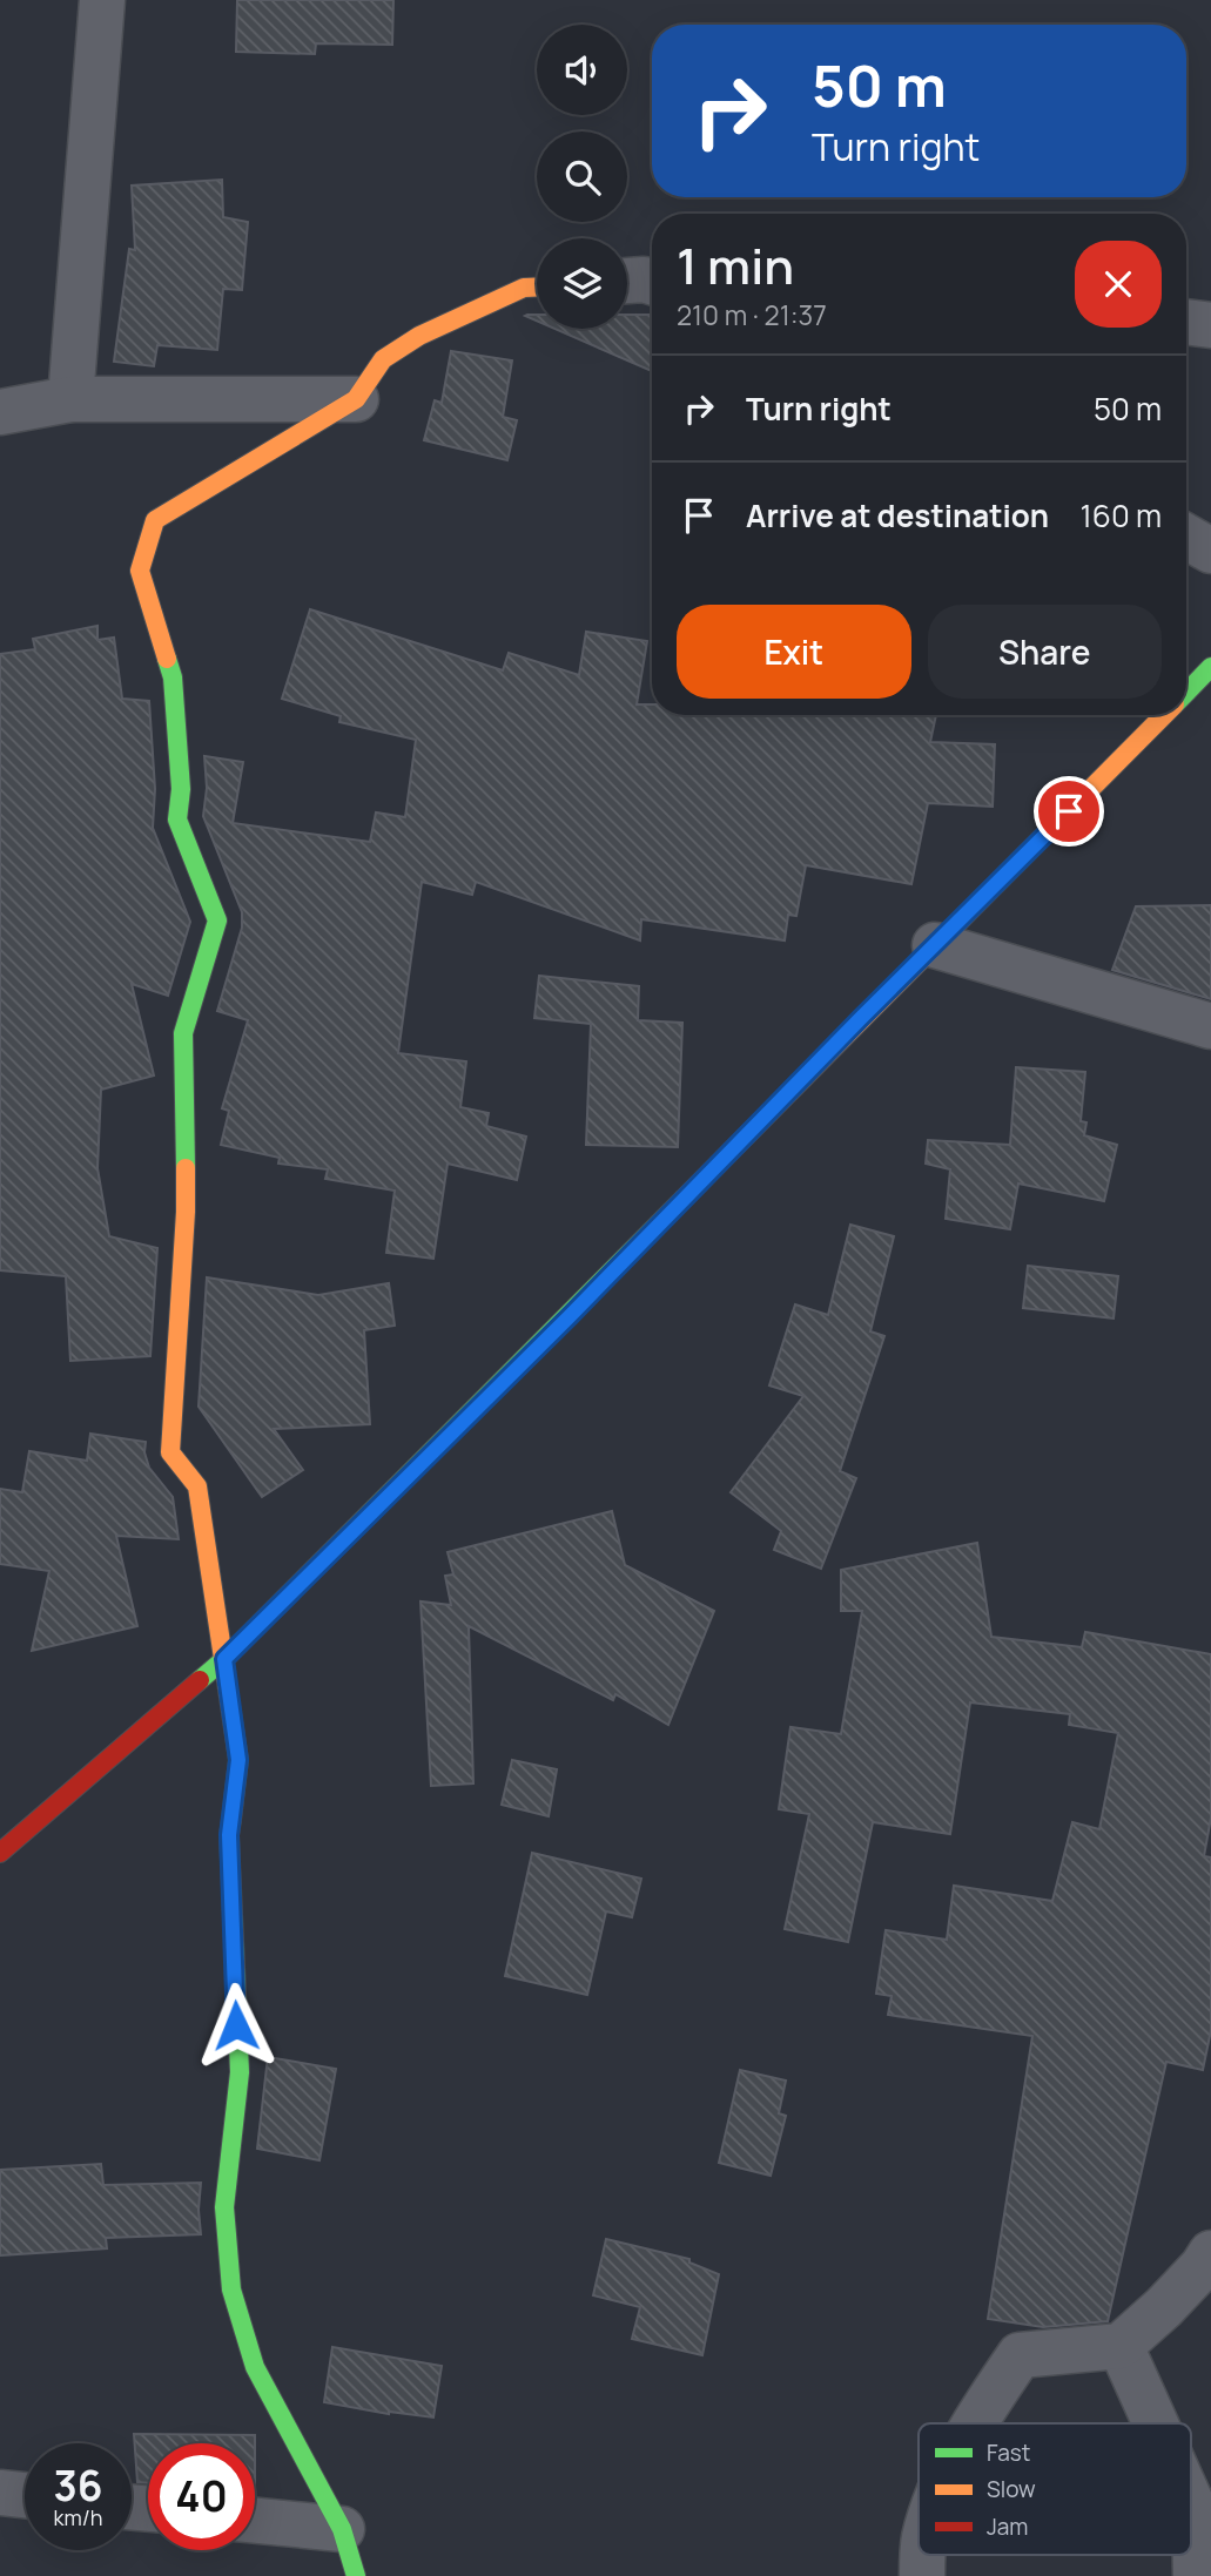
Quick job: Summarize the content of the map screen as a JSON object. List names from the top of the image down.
{
  "legend": ["Fast", "Slow", "Jam"],
  "page": {
    "turn": ["50 m", "Turn right"],
    "heading": ["1 min", "210 m · 21:37"],
    "list": [
      {
        "name": "Turn right",
        "value": "50 m"
      },
      {
        "name": "Arrive at destination",
        "value": "160 m"
      }
    ],
    "buttons": ["Exit", "Share"],
    "speed": "36 km/h",
    "limit": "40"
  }
}
